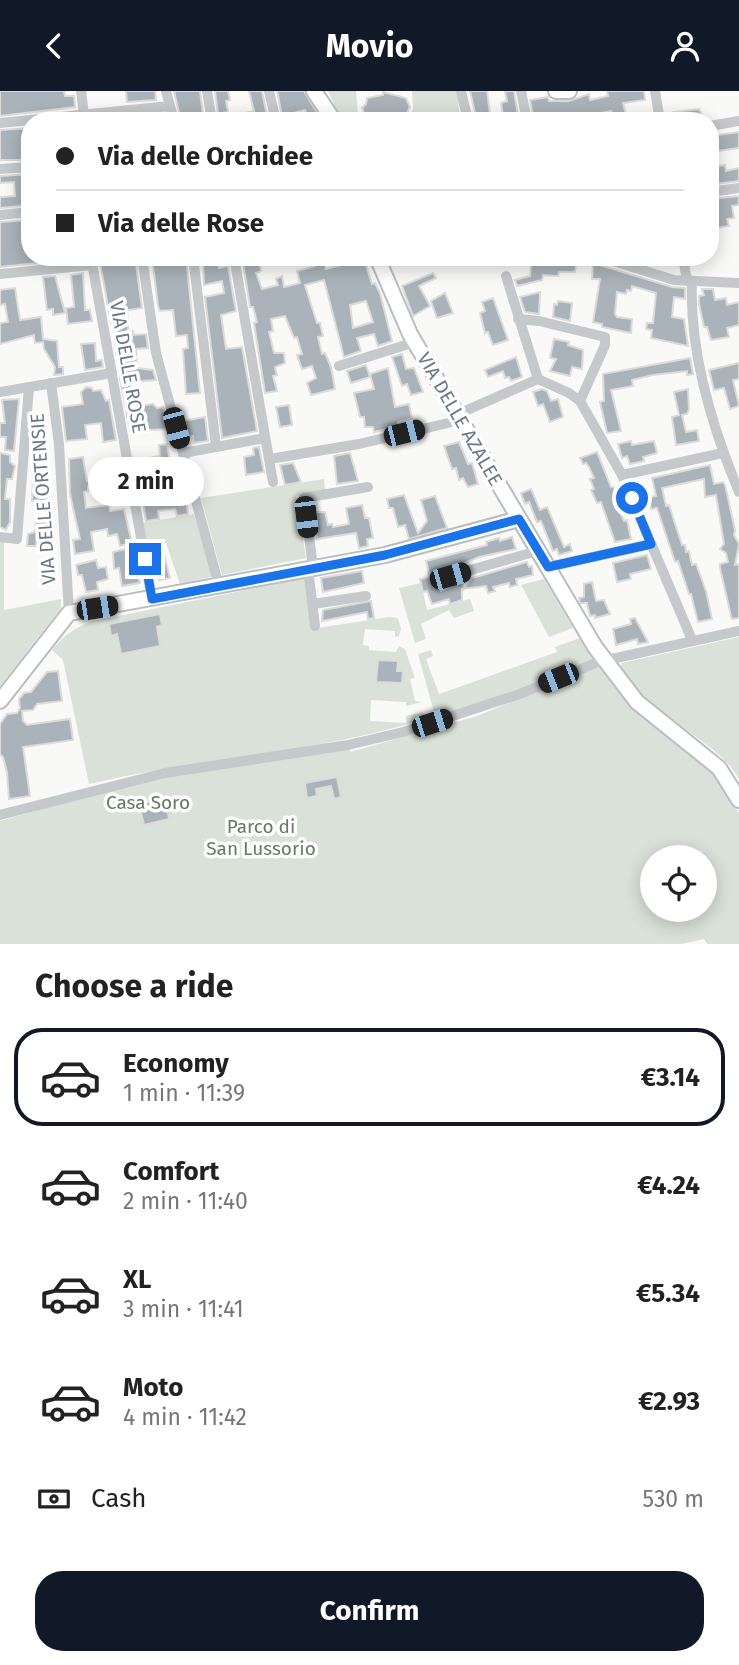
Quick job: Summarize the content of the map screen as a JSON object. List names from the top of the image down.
{
  "streets": {
    "street": ["VIA DELLE ROSE", "VIA DELLE AZALEE", "VIA DELLE ORTENSIE"]
  },
  "crossings": [
    ["VIA DELLE ROSE", "VIA DELLE ORTENSIE"]
  ],
  "parks": ["Casa Soro", "Parco di San Lussorio"],
  "page": {
    "header": "Movio",
    "banner": ["Via delle Orchidee", "Via delle Rose"],
    "bubble": "2 min",
    "heading": "Choose a ride",
    "list": [
      {
        "name": "Economy",
        "note": "1 min · 11:39",
        "value": "€3.14"
      },
      {
        "name": "Comfort",
        "note": "2 min · 11:40",
        "value": "€4.24"
      },
      {
        "name": "XL",
        "note": "3 min · 11:41",
        "value": "€5.34"
      },
      {
        "name": "Moto",
        "note": "4 min · 11:42",
        "value": "€2.93"
      }
    ],
    "pay": ["Cash", "530 m"],
    "buttons": "Confirm"
  }
}
